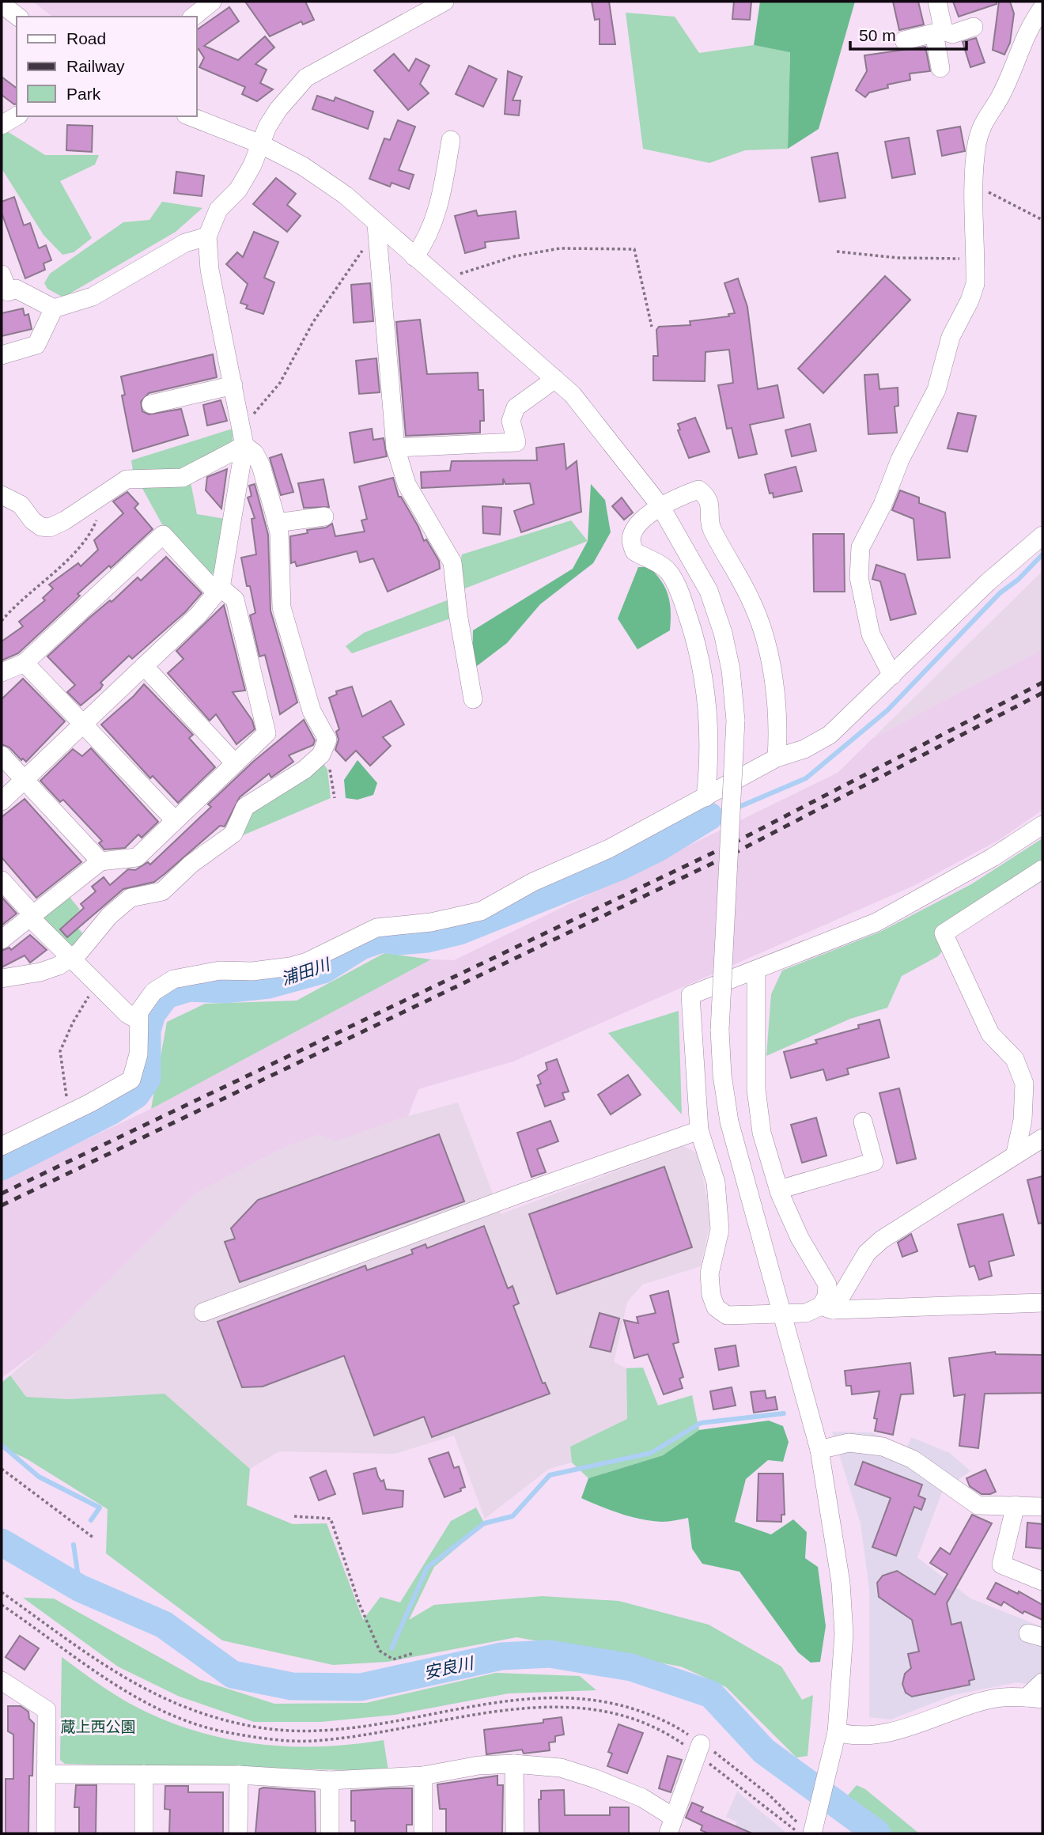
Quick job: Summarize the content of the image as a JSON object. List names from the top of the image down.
{
  "water": ["浦田川", "安良川"],
  "parks": ["蔵上西公園"],
  "legend": ["Road", "Railway", "Park"],
  "scale_bar": "50 m"
}
